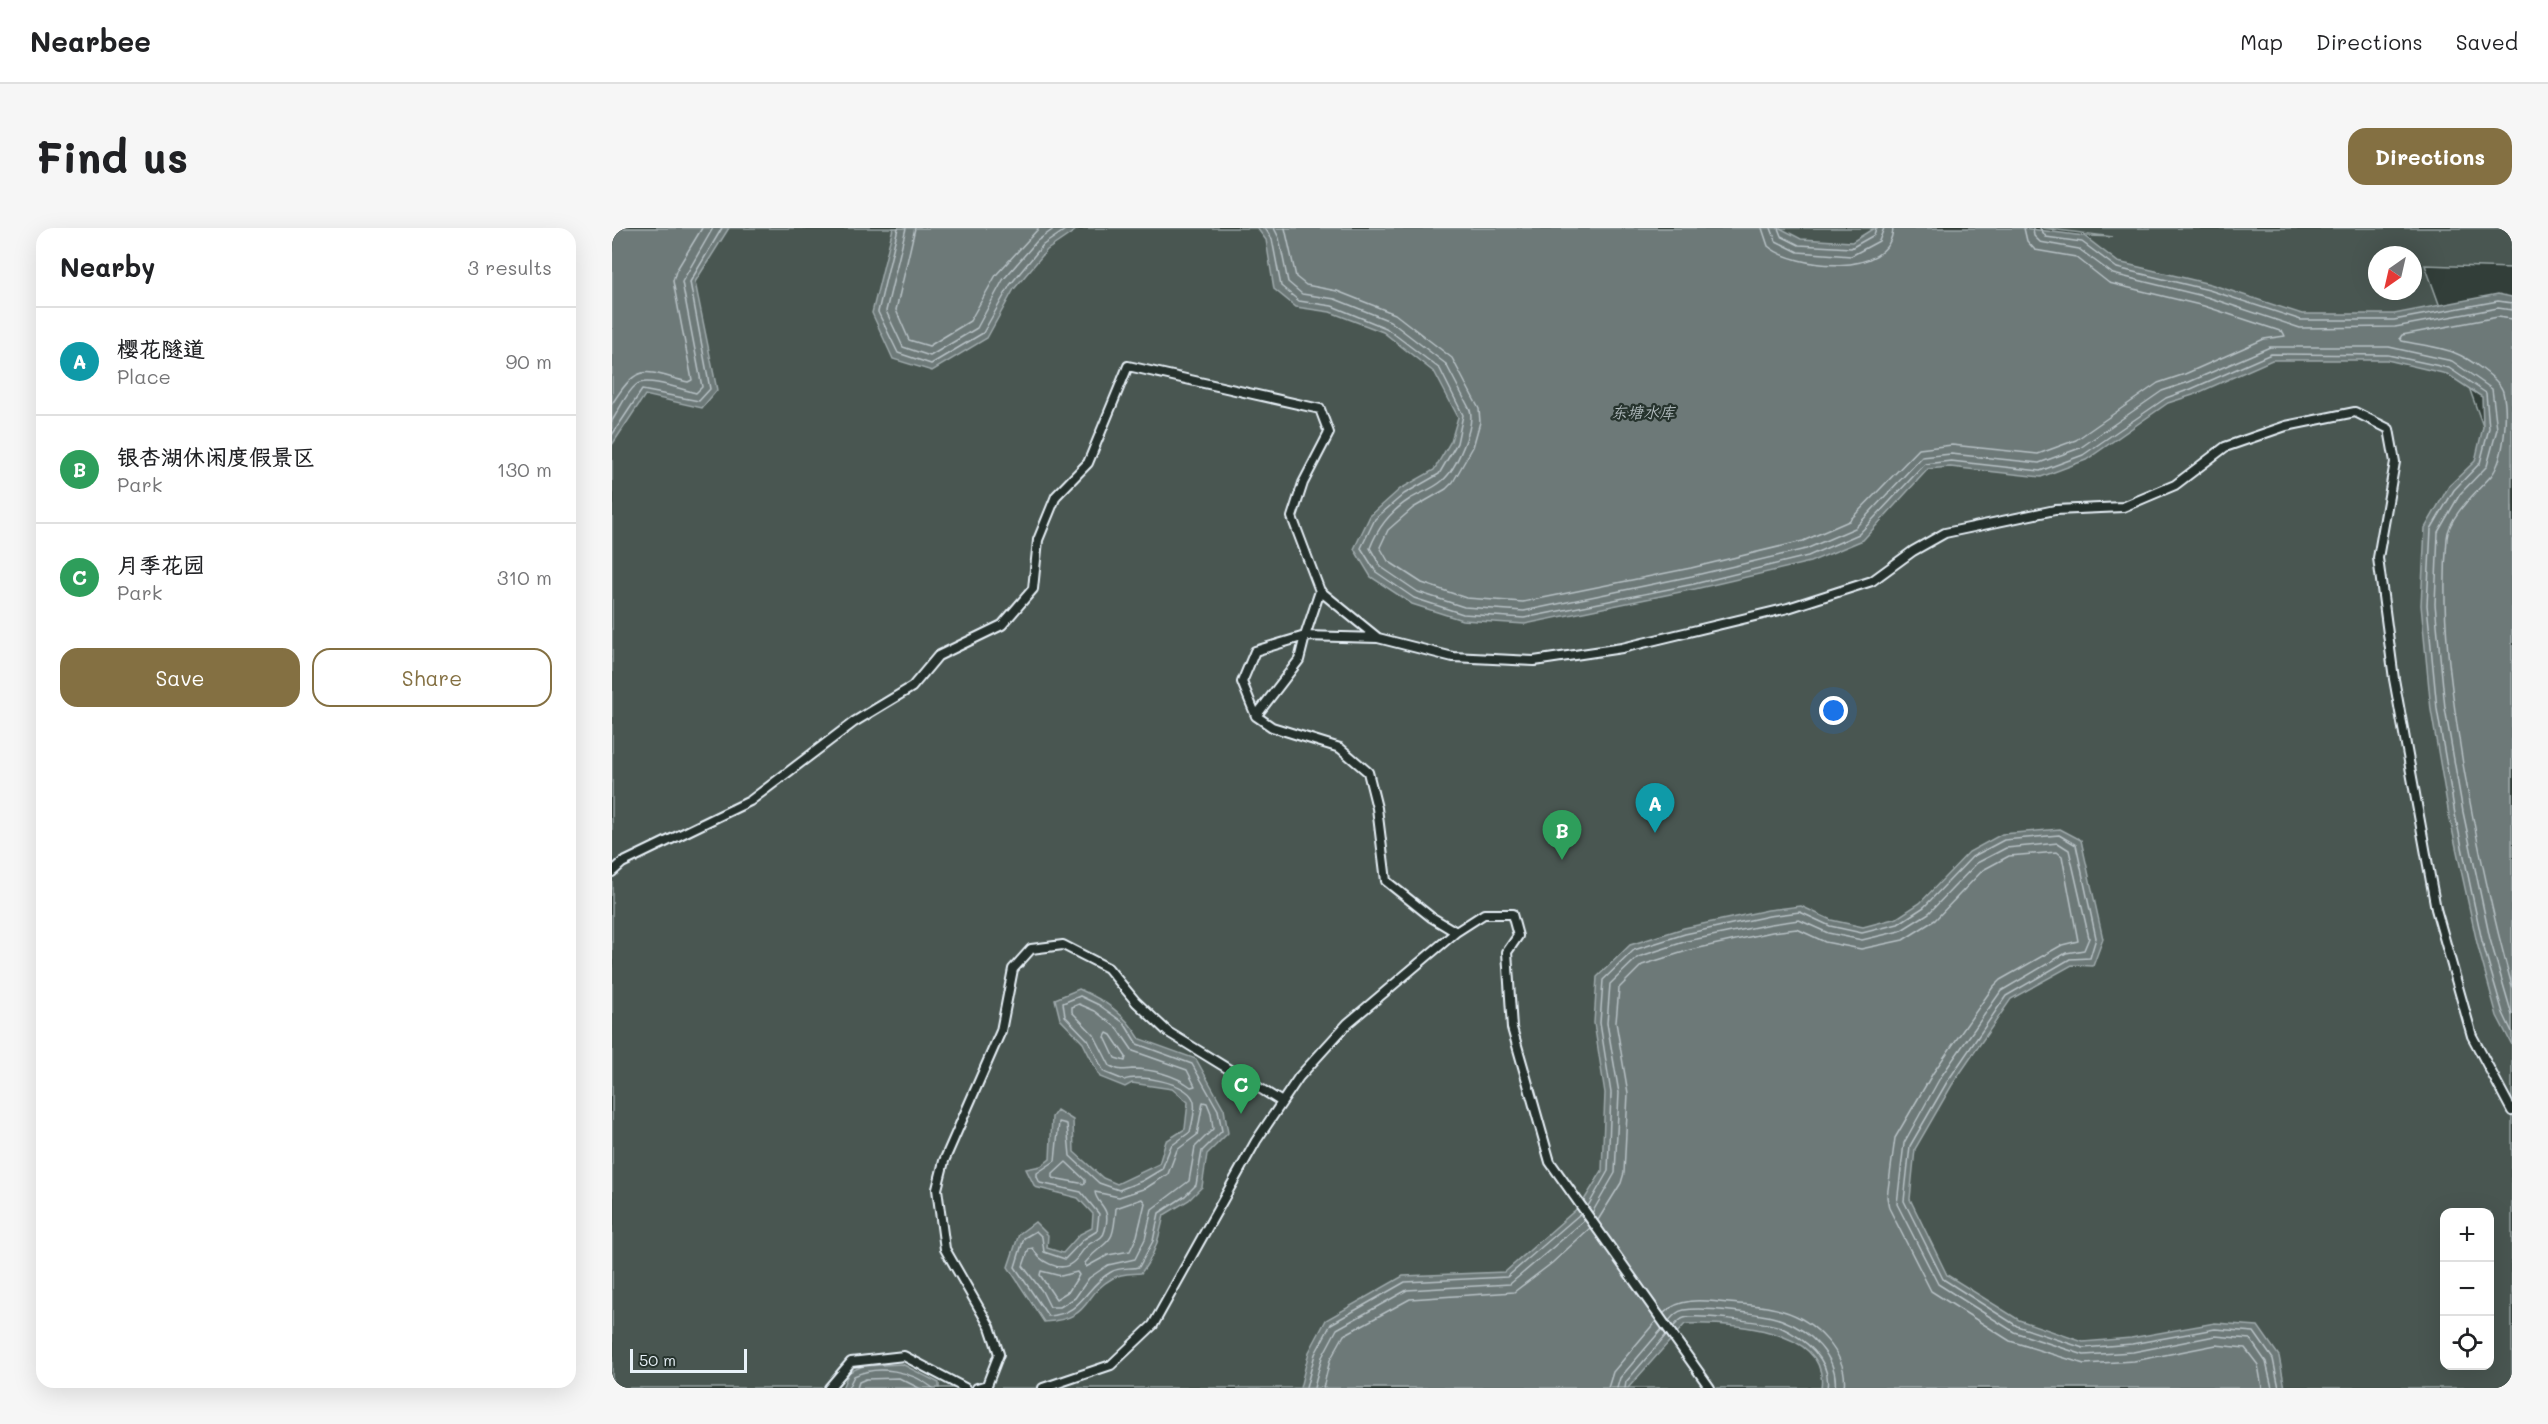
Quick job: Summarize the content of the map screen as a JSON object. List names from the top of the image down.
{
  "water": ["东塘水库"],
  "scale_bar": "50 m",
  "north": "bottom left",
  "page": {
    "header": "Nearbee",
    "nav": ["Map", "Directions", "Saved"],
    "buttons": [
      "Directions",
      ["Save", "Share"]
    ],
    "title": "Find us",
    "heading": ["Nearby", "3 results"],
    "list": [
      {
        "mark": "A",
        "name": "樱花隧道",
        "note": "Place",
        "value": "90 m"
      },
      {
        "mark": "B",
        "name": "银杏湖休闲度假景区",
        "note": "Park",
        "value": "130 m"
      },
      {
        "mark": "C",
        "name": "月季花园",
        "note": "Park",
        "value": "310 m"
      }
    ],
    "pins": ["A", "B", "C"],
    "map_buttons": ["+", "−"],
    "scale": "50 m"
  }
}
